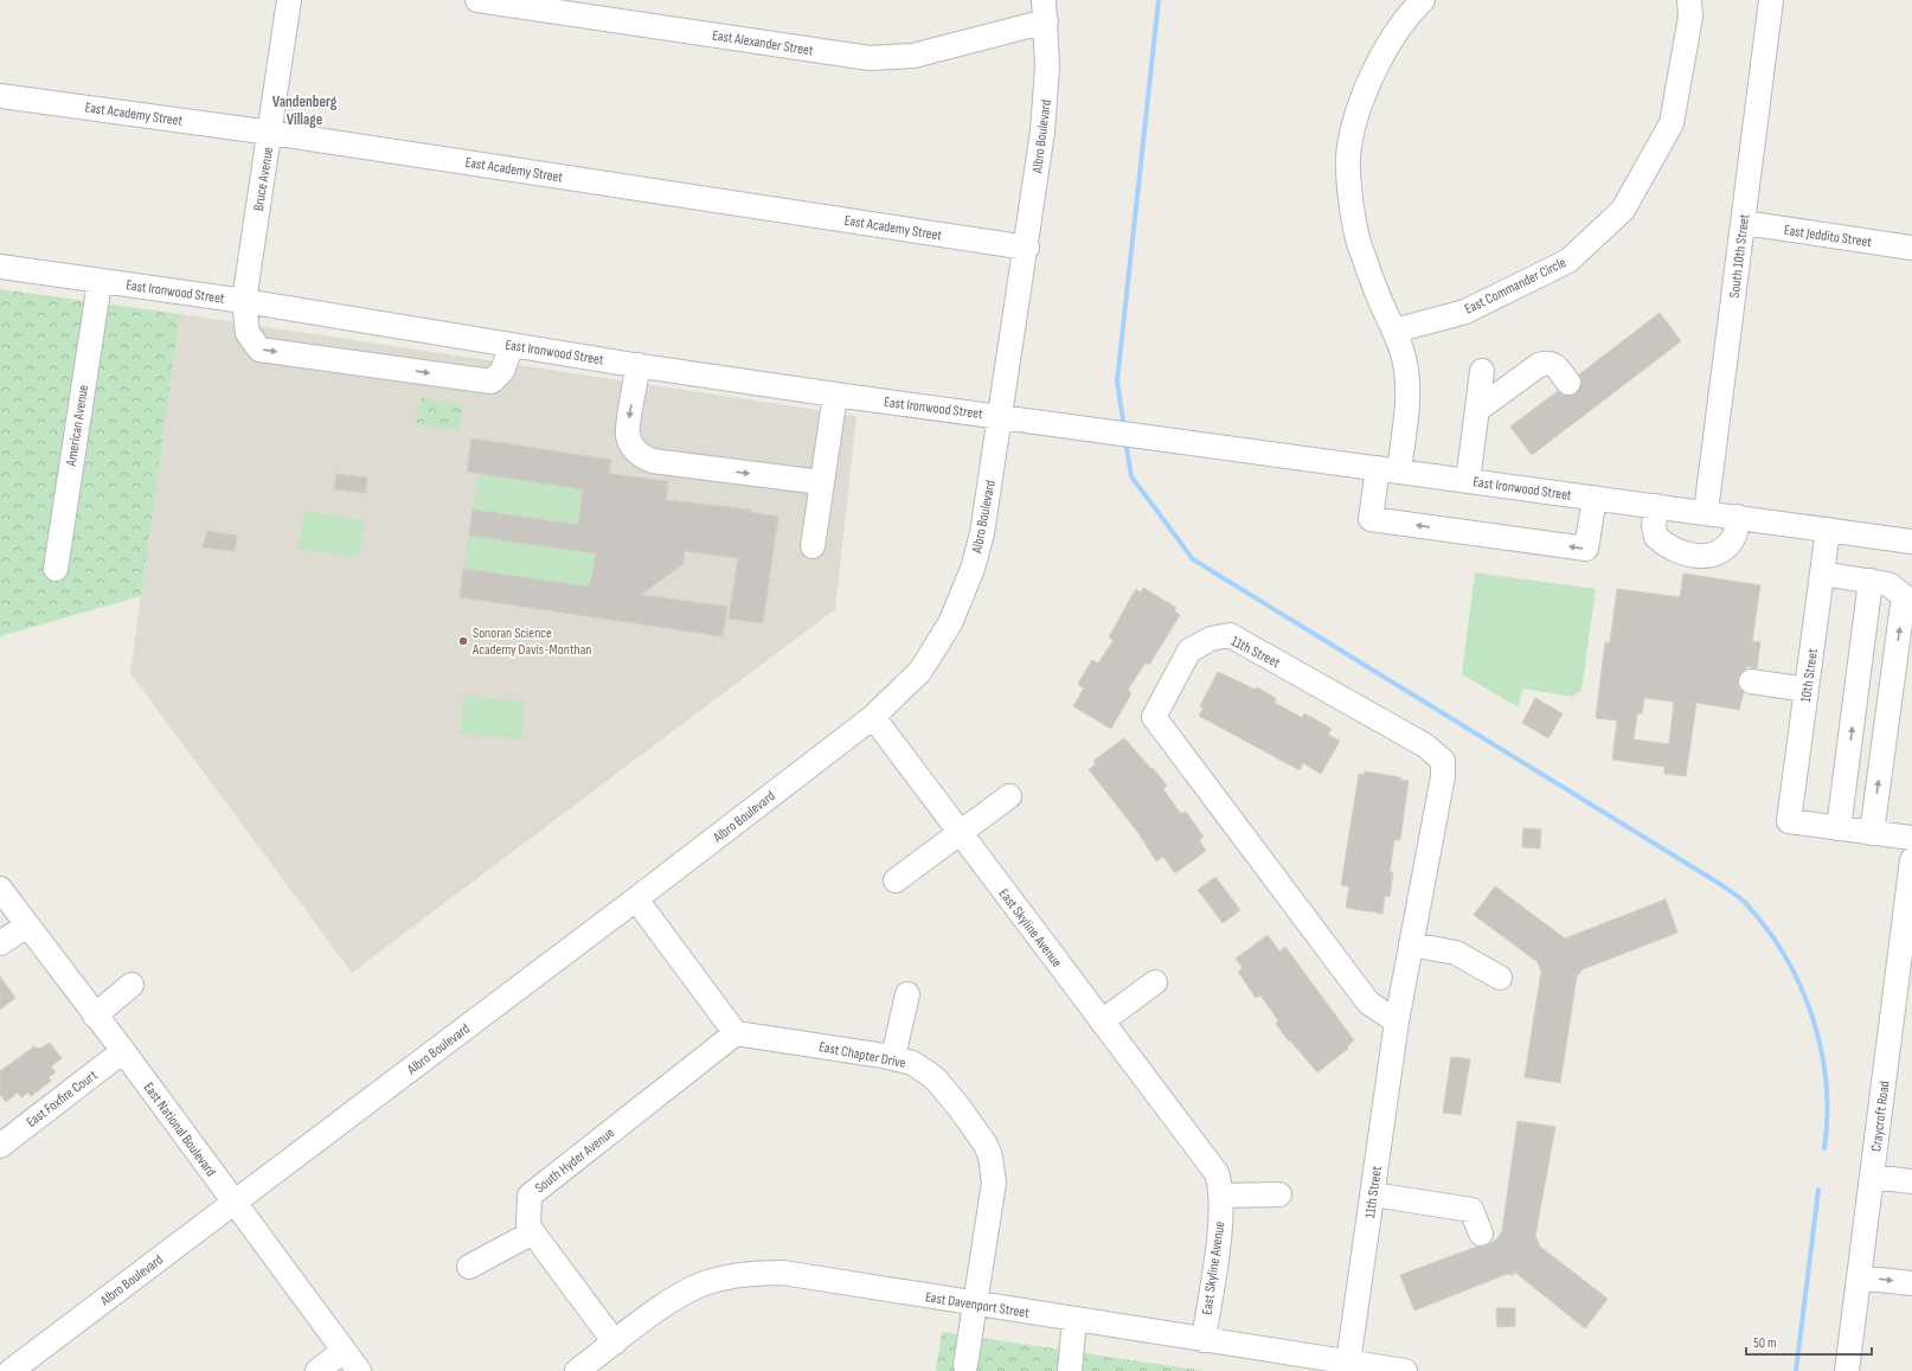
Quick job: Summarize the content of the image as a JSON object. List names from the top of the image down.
{
  "streets": {
    "street": [
      "East Alexander Street",
      "East Academy Street",
      "Albro Boulevard",
      "Bruce Avenue",
      "East Jeddito Street",
      "South 10th Street",
      "East Commander Circle",
      "East Ironwood Street",
      "American Avenue",
      "11th Street",
      "10th Street",
      "East Skyline Avenue",
      "East Chapter Drive",
      "East Foxfire Court",
      "Craycroft Road",
      "East National Boulevard",
      "South Hyder Avenue",
      "East Davenport Street"
    ]
  },
  "crossings": [
    ["East Alexander Street", "Albro Boulevard"],
    ["East Academy Street", "Albro Boulevard"],
    ["East Academy Street", "Bruce Avenue"],
    ["Albro Boulevard", "East Ironwood Street"],
    ["Albro Boulevard", "East Skyline Avenue"],
    ["Albro Boulevard", "East National Boulevard"],
    ["Bruce Avenue", "East Ironwood Street"],
    ["East Jeddito Street", "South 10th Street"],
    ["South 10th Street", "East Ironwood Street"],
    ["East Ironwood Street", "American Avenue"],
    ["East Ironwood Street", "10th Street"],
    ["11th Street", "East Davenport Street"],
    ["East Skyline Avenue", "East Davenport Street"],
    ["East Chapter Drive", "South Hyder Avenue"],
    ["East Chapter Drive", "East Davenport Street"],
    ["East Foxfire Court", "East National Boulevard"],
    ["South Hyder Avenue", "East Davenport Street"]
  ],
  "one_way": ["Bruce Avenue"],
  "districts": ["Vandenberg Village"],
  "places": ["Sonoran Science Academy Davis-Monthan"],
  "scale_bar": "50 m"
}
